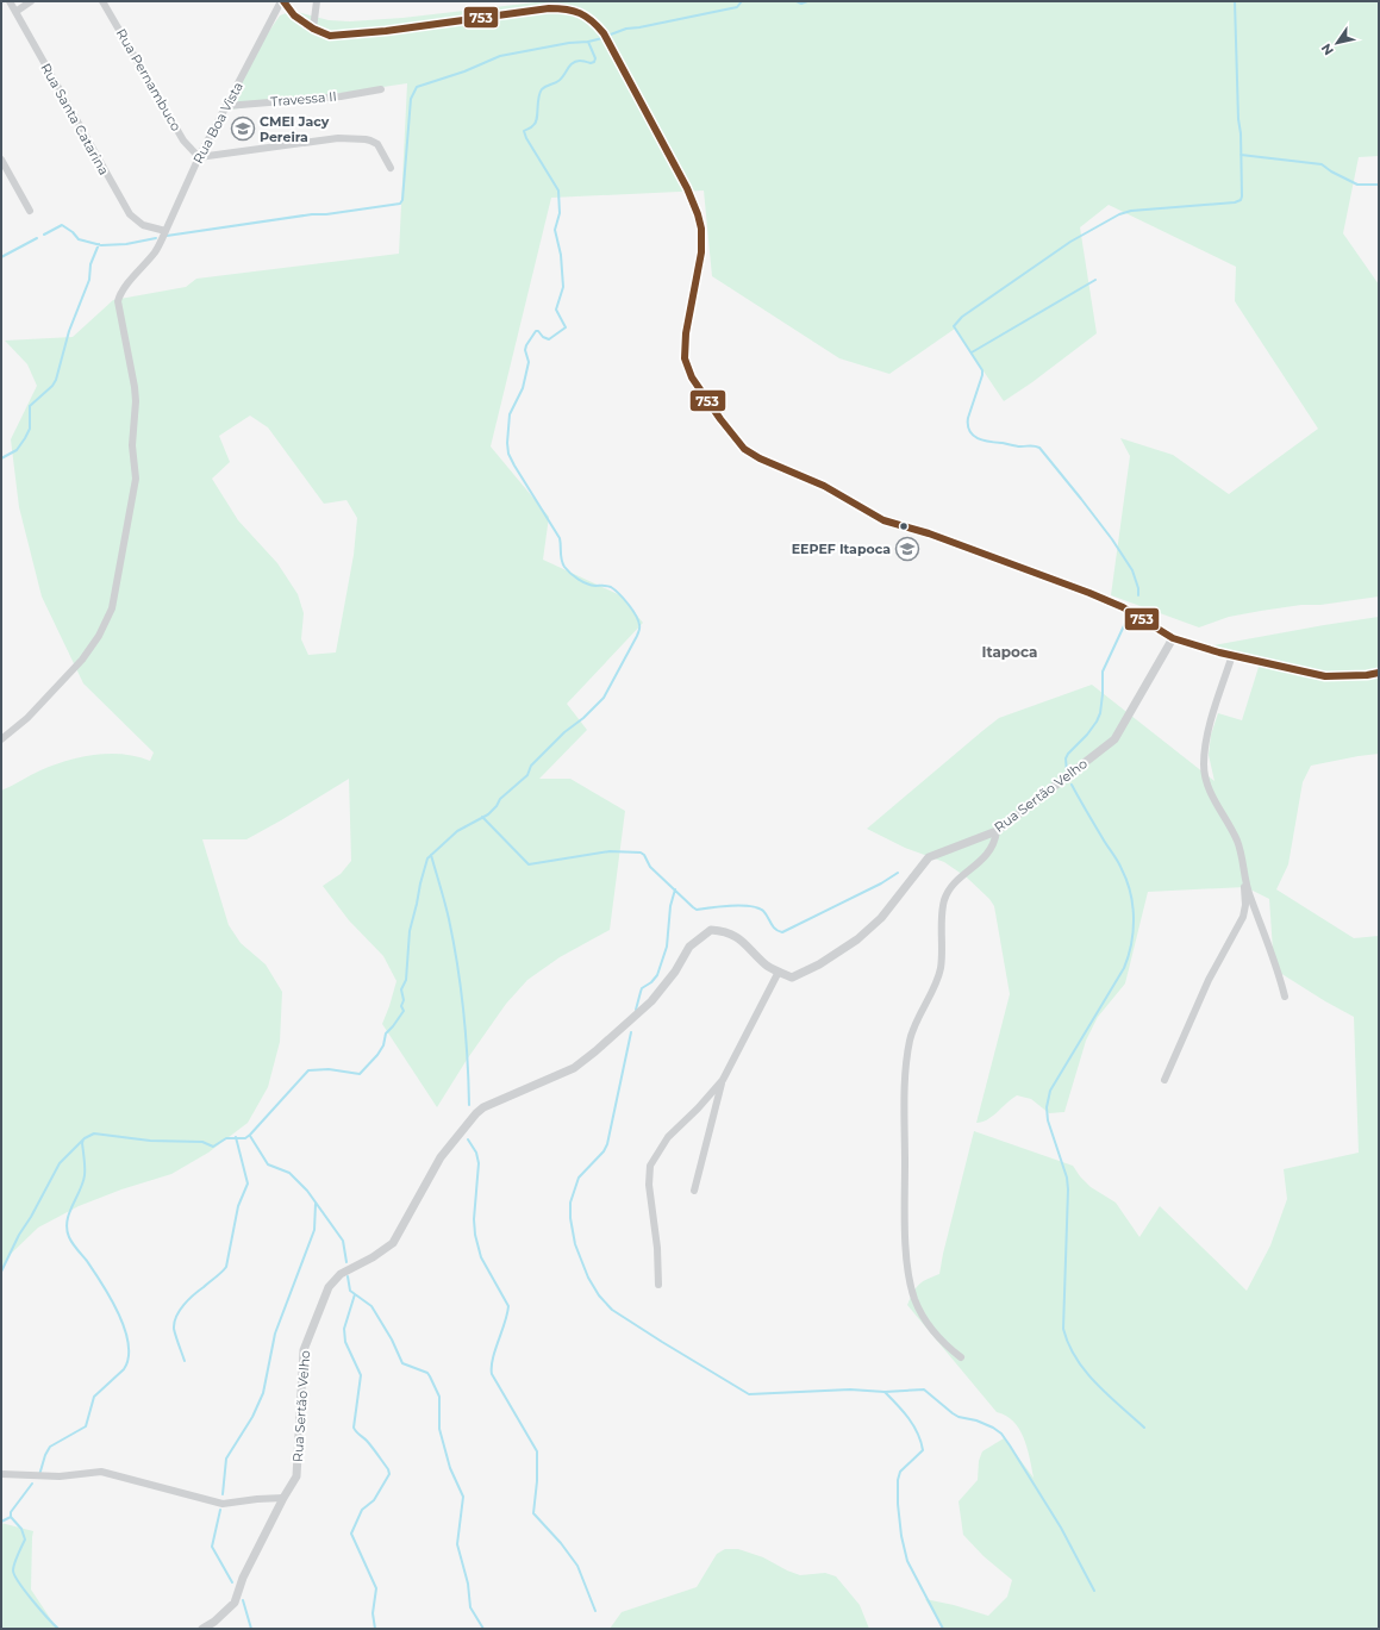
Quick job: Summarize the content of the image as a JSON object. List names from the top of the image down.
{
  "streets": {
    "street": [
      "Rua Pernambuco",
      "Travessa II",
      "Rua Santa Catarina",
      "Rua Boa Vista",
      "Rua Sertão Velho"
    ]
  },
  "crossings": [
    ["Rua Pernambuco", "Rua Boa Vista"],
    ["Travessa II", "Rua Boa Vista"],
    ["Rua Santa Catarina", "Rua Boa Vista"]
  ],
  "districts": ["Itapoca"],
  "places": {
    "school or university": ["CMEI Jacy Pereira", "EEPEF Itapoca"]
  },
  "lines": ["transit line 753"],
  "north": "bottom left"
}
